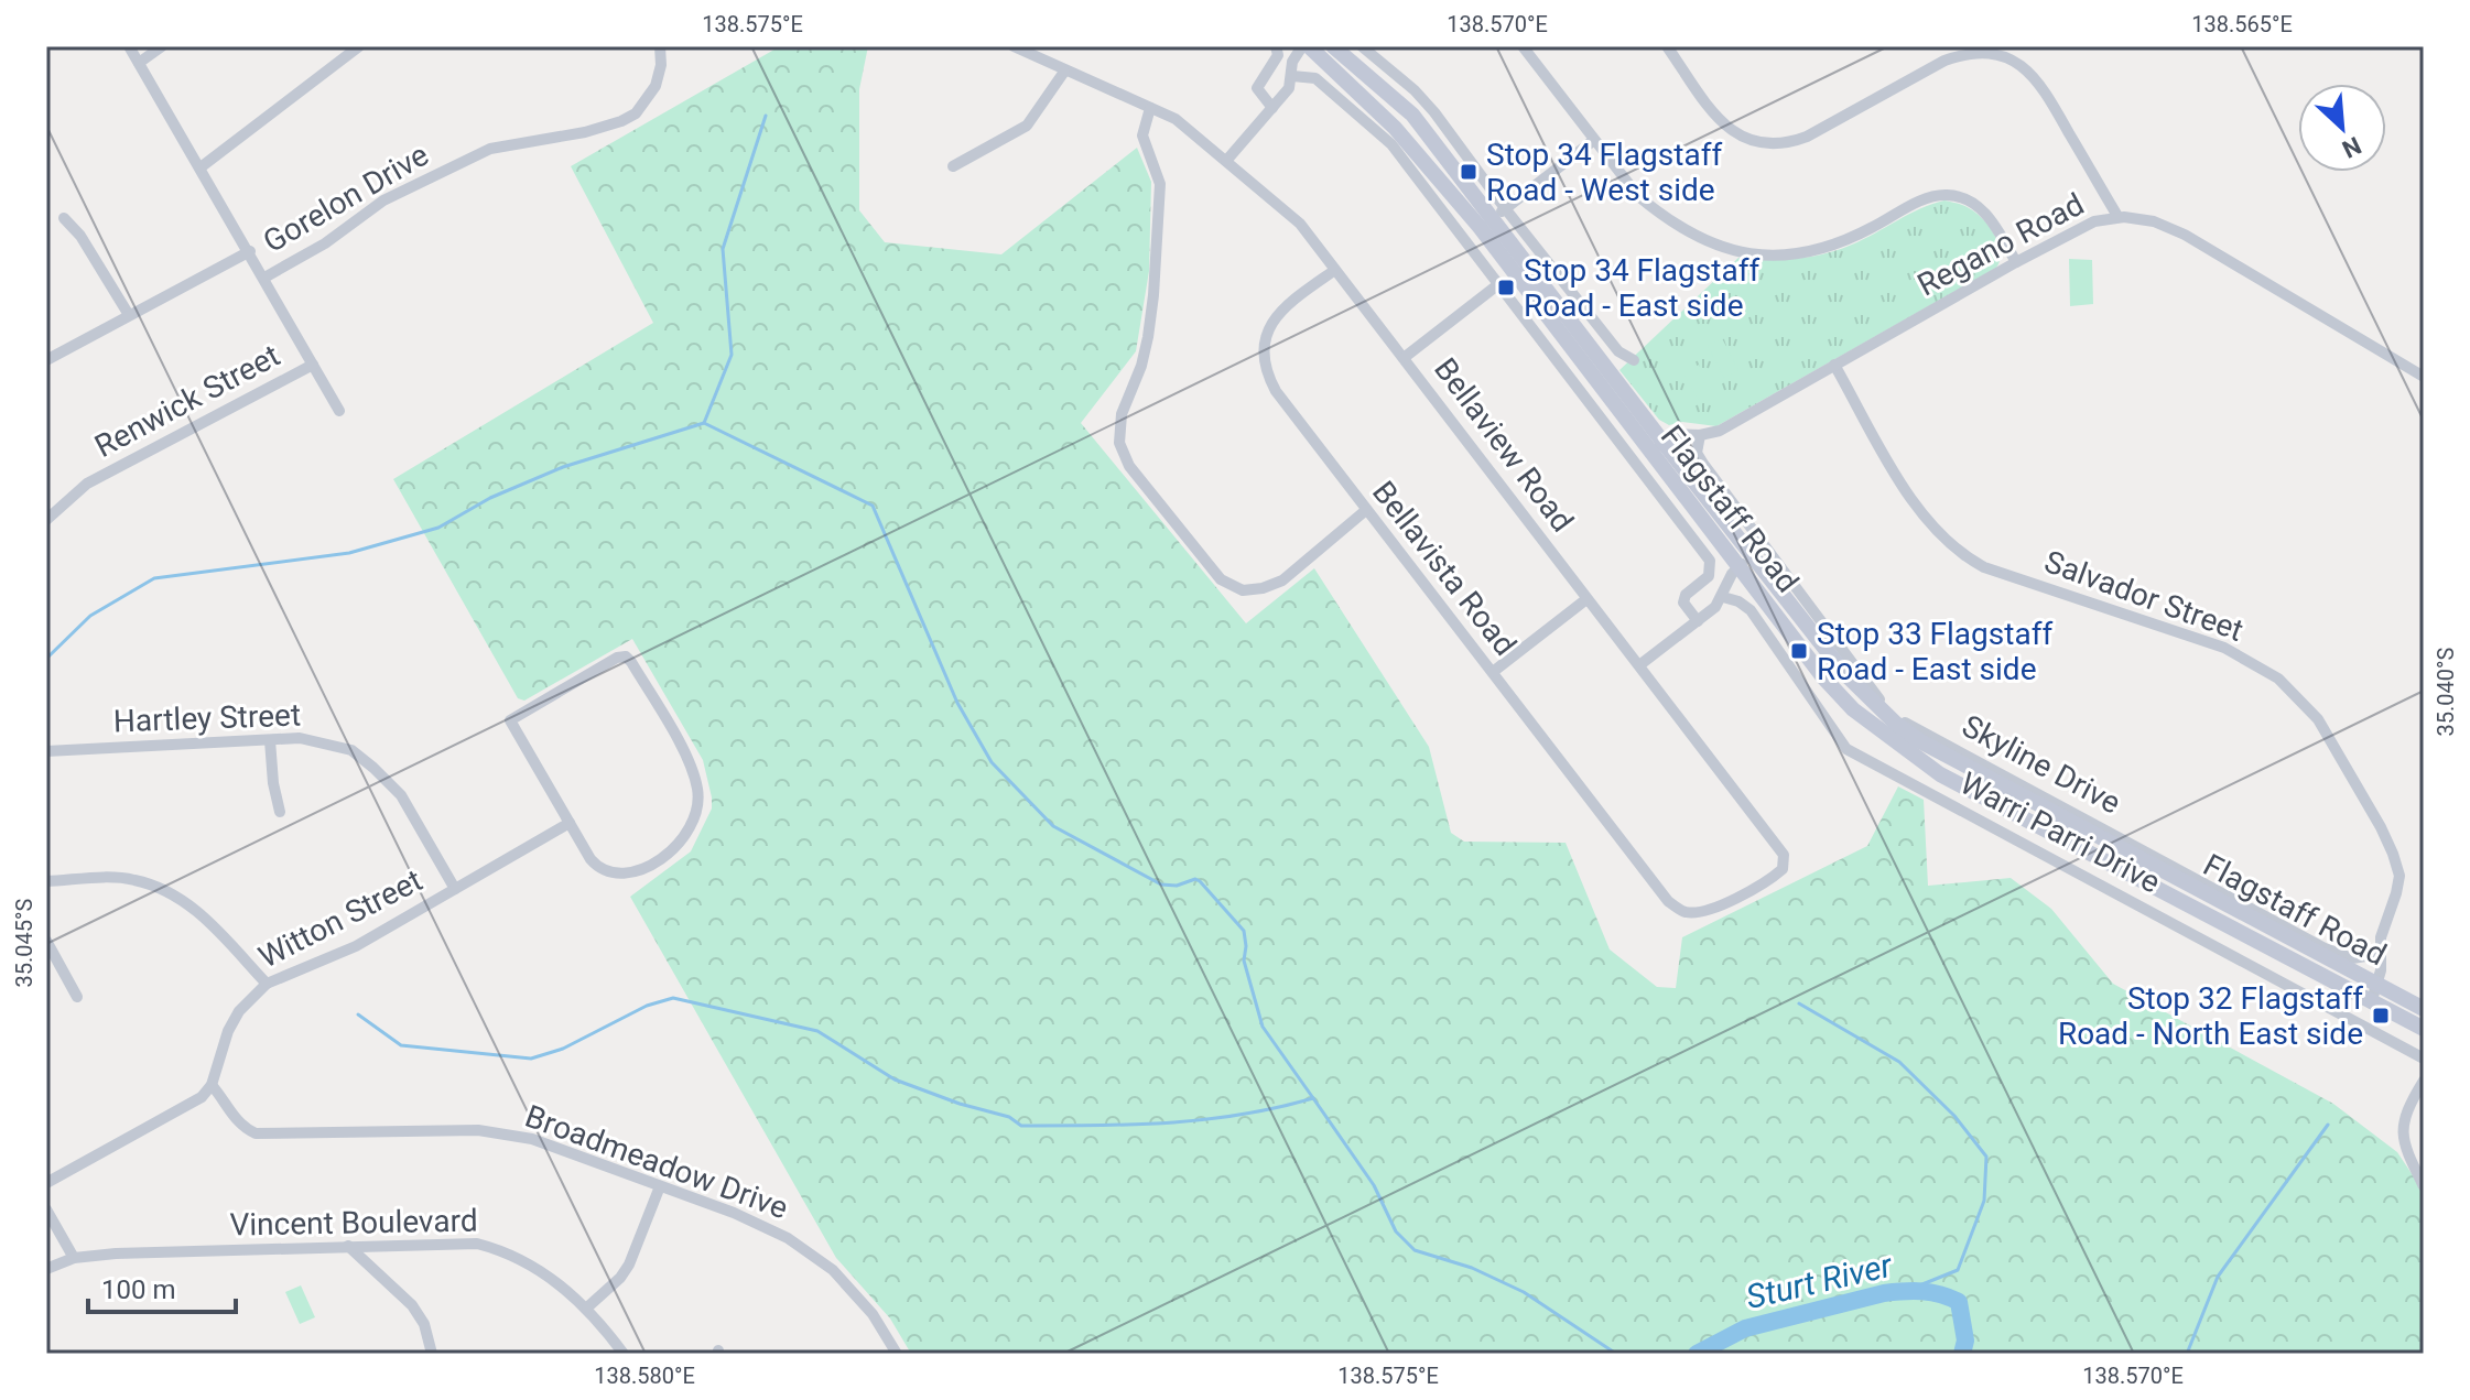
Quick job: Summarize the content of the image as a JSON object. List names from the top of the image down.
{
  "streets": {
    "main road": ["Flagstaff Road"],
    "street": [
      "Gorelon Drive",
      "Regano Road",
      "Renwick Street",
      "Bellaview Road",
      "Bellavista Road",
      "Salvador Street",
      "Hartley Street",
      "Skyline Drive",
      "Warri Parri Drive",
      "Witton Street",
      "Broadmeadow Drive",
      "Vincent Boulevard"
    ]
  },
  "crossings": [
    ["Regano Road", "Flagstaff Road"],
    ["Regano Road", "Salvador Street"],
    ["Regano Road", "Skyline Drive"],
    ["Bellaview Road", "Bellavista Road"],
    ["Flagstaff Road", "Salvador Street"],
    ["Salvador Street", "Skyline Drive"],
    ["Hartley Street", "Witton Street"],
    ["Witton Street", "Broadmeadow Drive"]
  ],
  "water": ["Sturt River"],
  "places": {
    "transit": [
      "Stop 34 Flagstaff Road - West side",
      "Stop 34 Flagstaff Road - East side",
      "Stop 33 Flagstaff Road - East side",
      "Stop 32 Flagstaff Road - North East side"
    ]
  },
  "scale_bar": "100 m",
  "north": "bottom right",
  "coordinates": [
    "138.575°E",
    "138.570°E",
    "138.565°E",
    "35.040°S",
    "35.045°S",
    "138.580°E"
  ]
}
